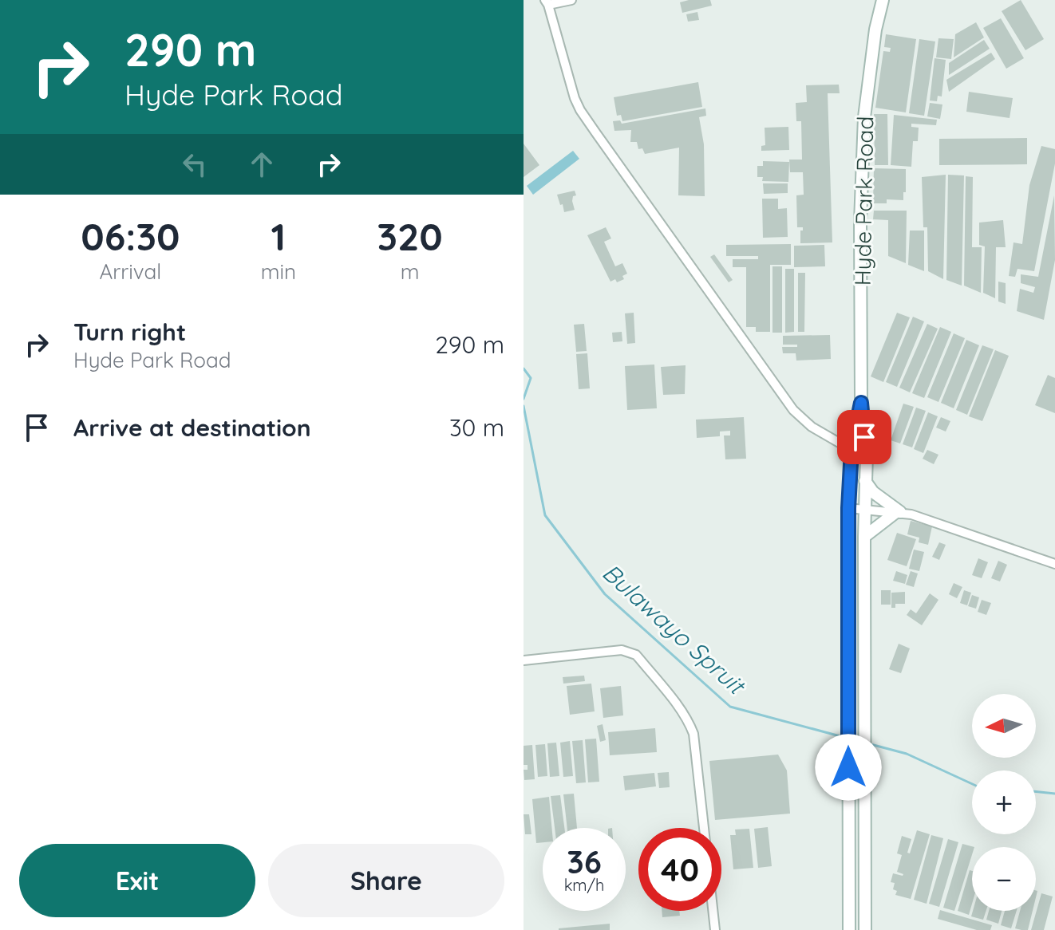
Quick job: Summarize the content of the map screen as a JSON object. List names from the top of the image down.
{
  "streets": {
    "street": ["Hyde Park Road"]
  },
  "water": ["Bulawayo Spruit"],
  "north": "left",
  "page": {
    "turn": ["290 m", "Hyde Park Road"],
    "eta": [
      "06:30",
      "Arrival",
      "1",
      "min",
      "320",
      "m"
    ],
    "list": [
      {
        "name": "Turn right",
        "note": "Hyde Park Road",
        "value": "290 m"
      },
      {
        "name": "Arrive at destination",
        "value": "30 m"
      }
    ],
    "map_buttons": ["+", "−"],
    "speed": "36 km/h",
    "limit": "40",
    "buttons": ["Exit", "Share"]
  }
}
